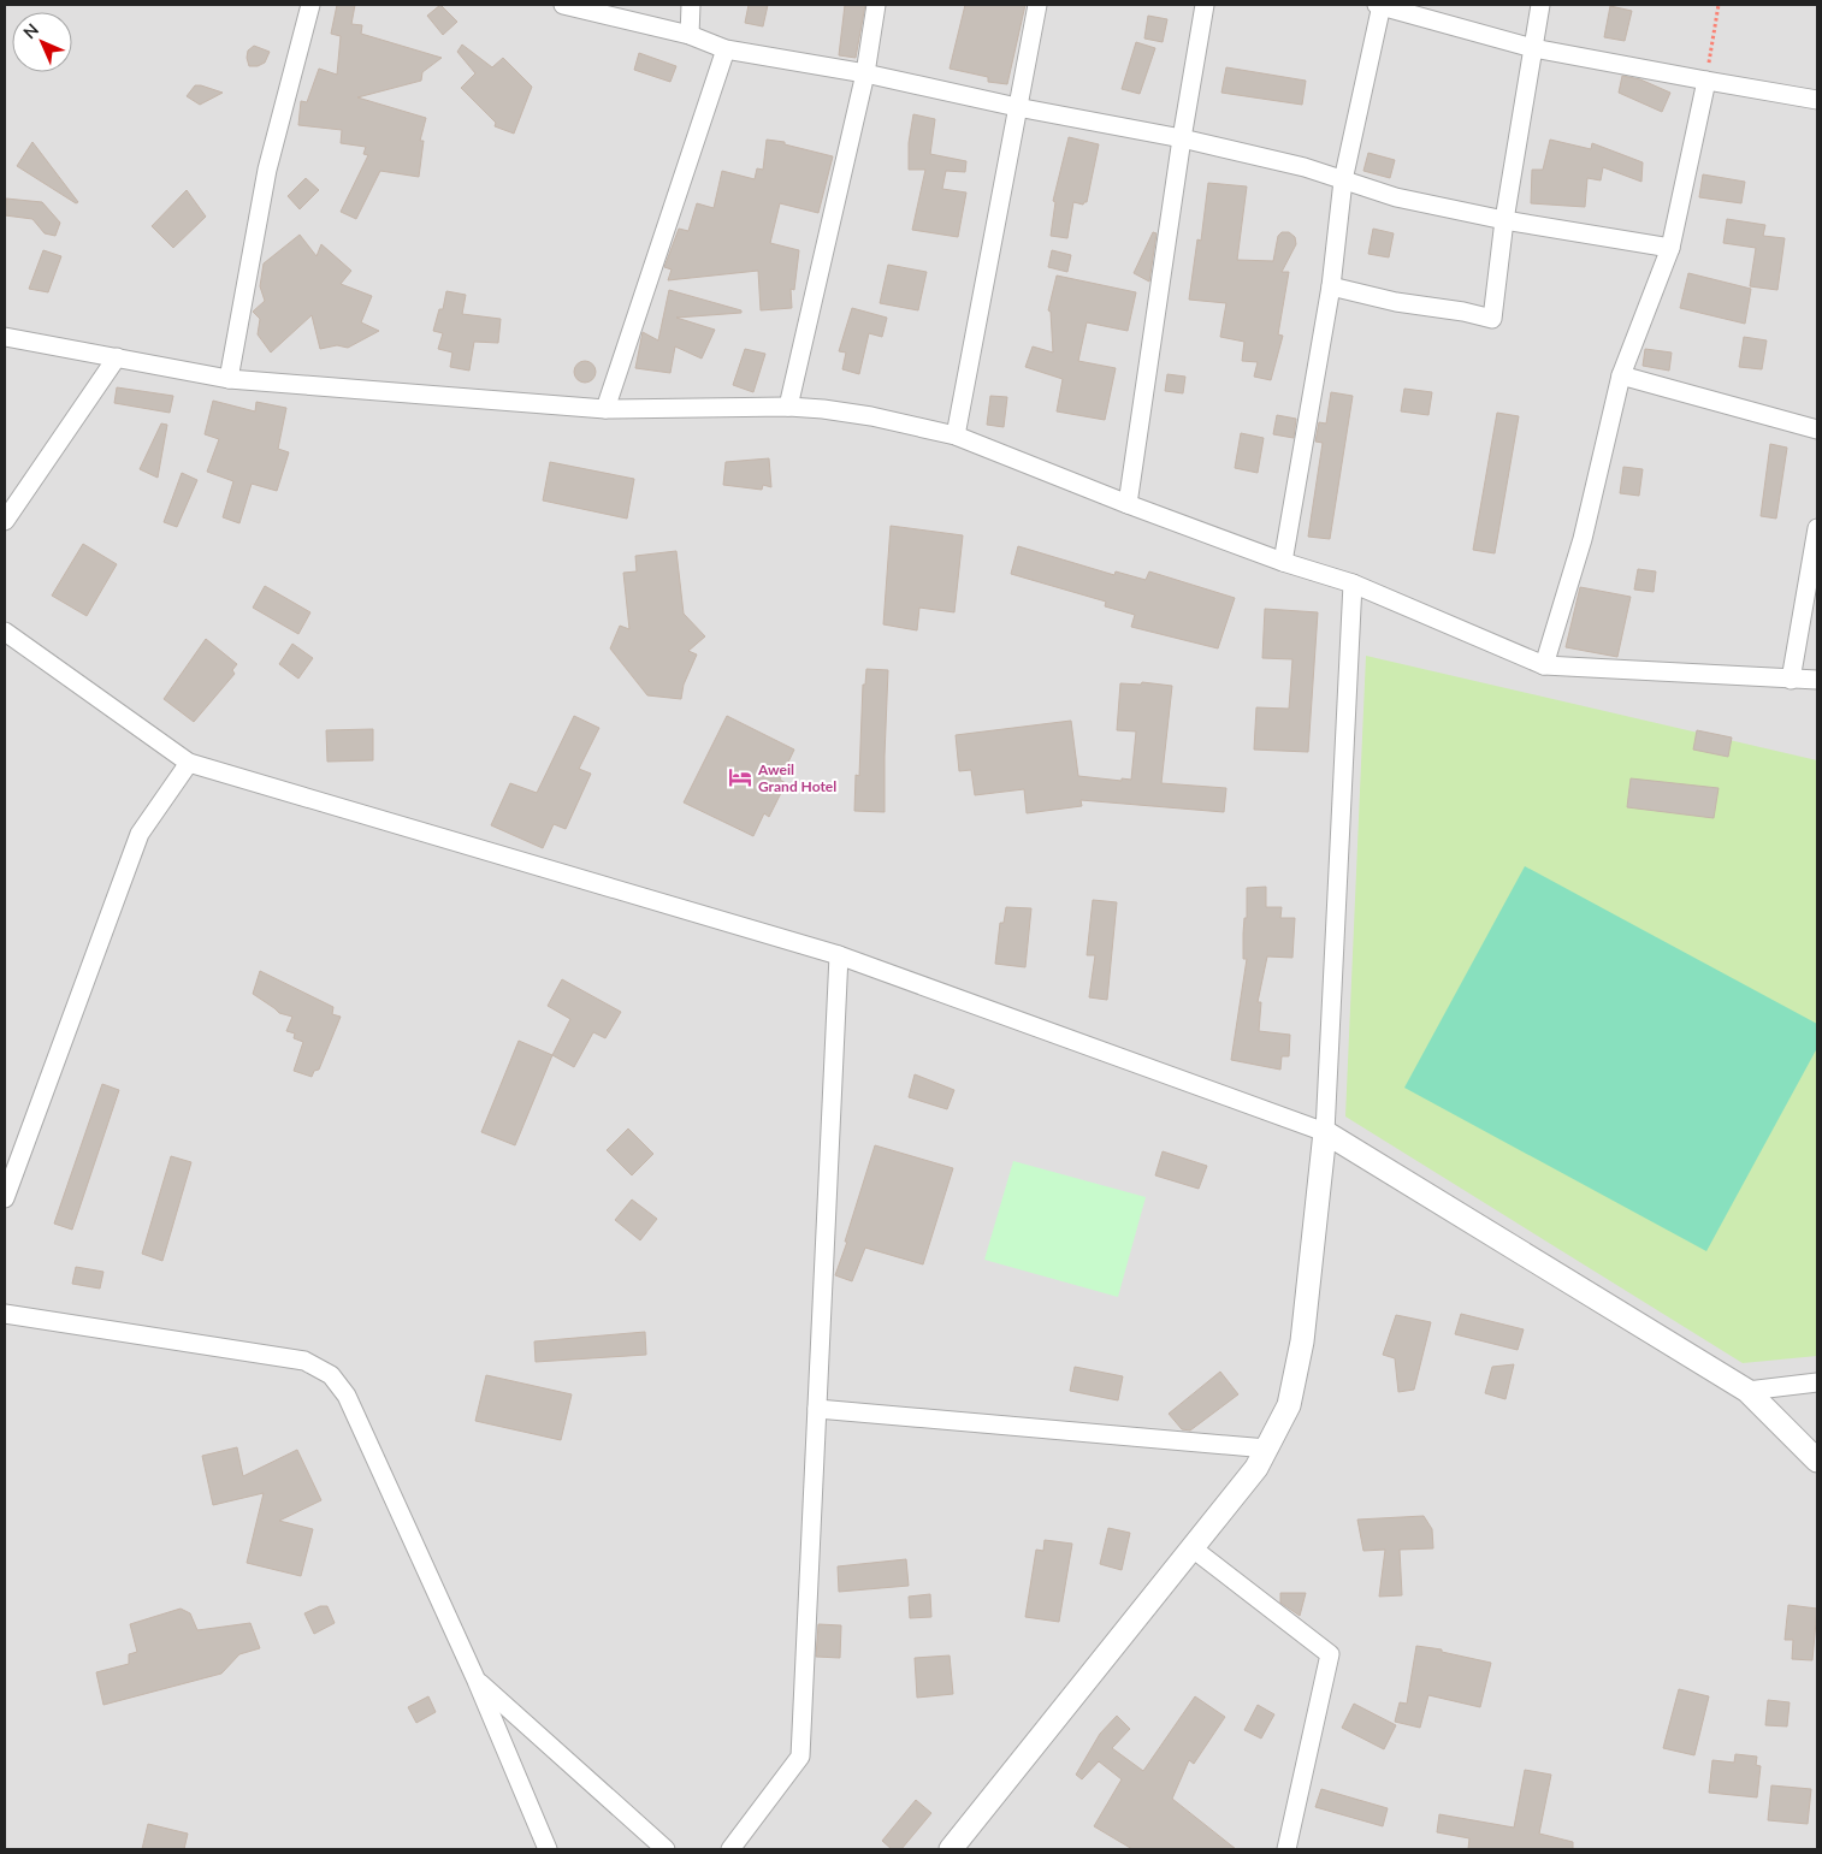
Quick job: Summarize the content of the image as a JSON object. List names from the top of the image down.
{
  "places": {
    "hotel": ["Aweil Grand Hotel"]
  },
  "north": "top left"
}
